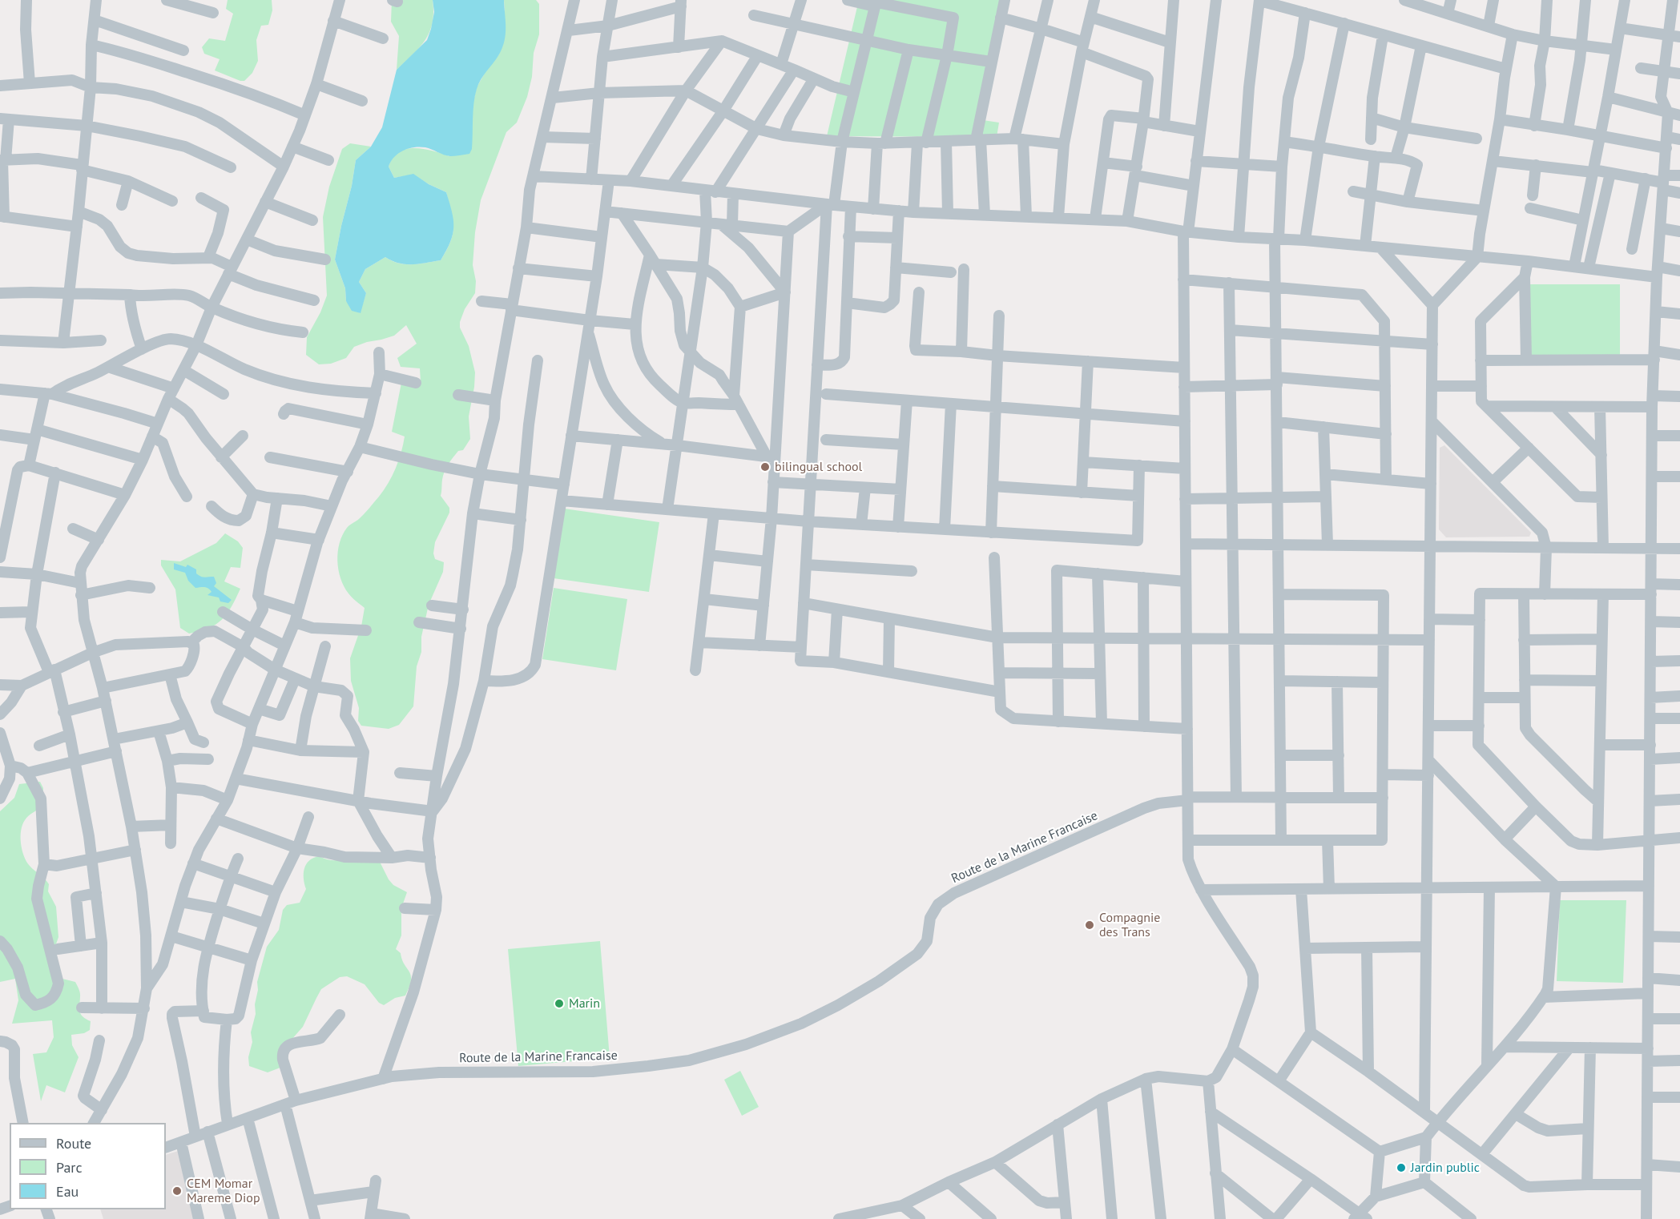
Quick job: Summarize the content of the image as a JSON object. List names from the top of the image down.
{
  "streets": {
    "street": ["Route de la Marine Francaise"]
  },
  "places": [
    "bilingual school",
    "Compagnie des Trans",
    "Marin",
    "Jardin public",
    "CEM Momar Mareme Diop"
  ],
  "legend": ["Route", "Parc", "Eau"]
}
